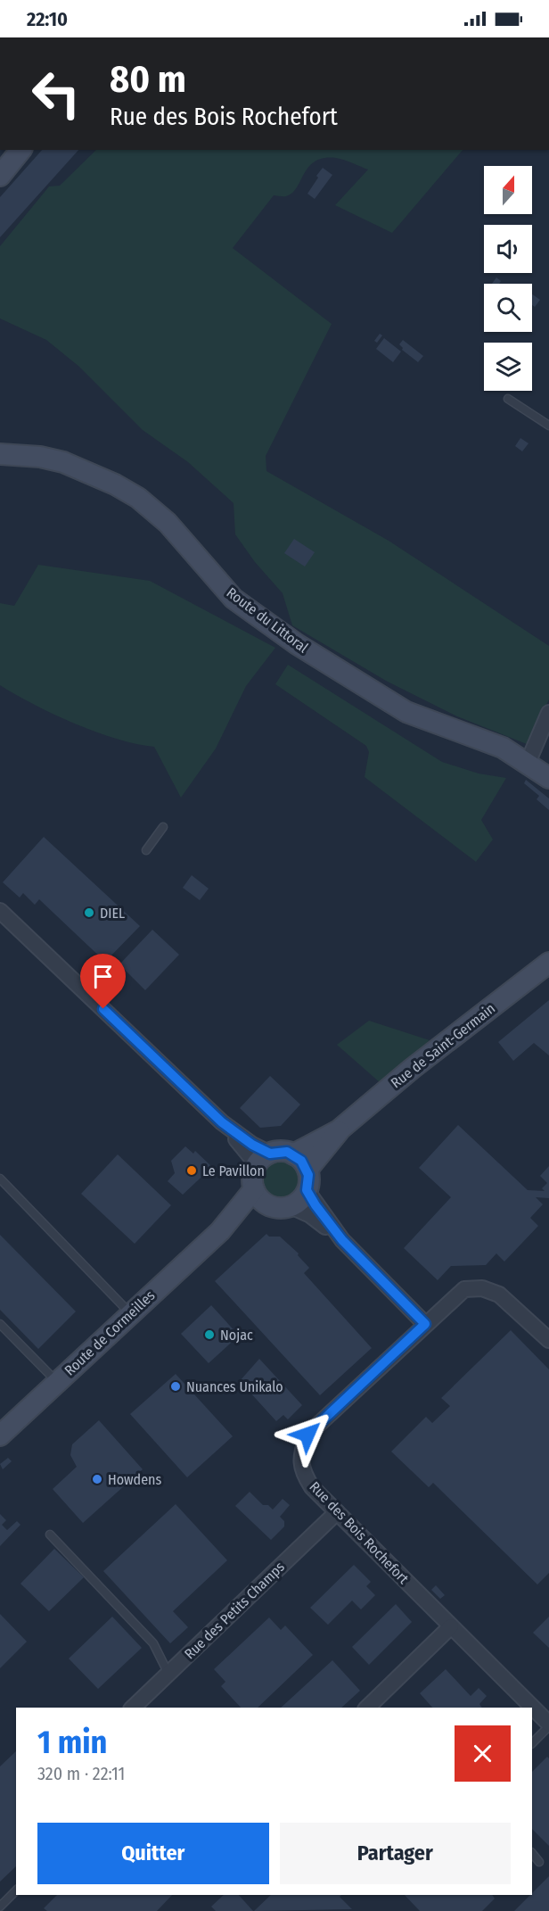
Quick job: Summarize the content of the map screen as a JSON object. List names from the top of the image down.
{
  "streets": {
    "main road": ["Route du Littoral", "Rue de Saint-Germain", "Route de Cormeilles"],
    "street": ["Rue des Bois Rochefort", "Rue des Petits Champs"]
  },
  "crossings": [
    ["Rue de Saint-Germain", "Route de Cormeilles"],
    ["Rue des Bois Rochefort", "Rue des Petits Champs"]
  ],
  "places": [
    "DIEL",
    "Le Pavillon",
    "Nojac",
    "Nuances Unikalo",
    "Howdens"
  ],
  "north": "top",
  "page": {
    "status": "22:10",
    "turn": ["80 m", "Rue des Bois Rochefort"],
    "heading": ["1 min", "320 m · 22:11"],
    "buttons": ["Quitter", "Partager"]
  }
}
